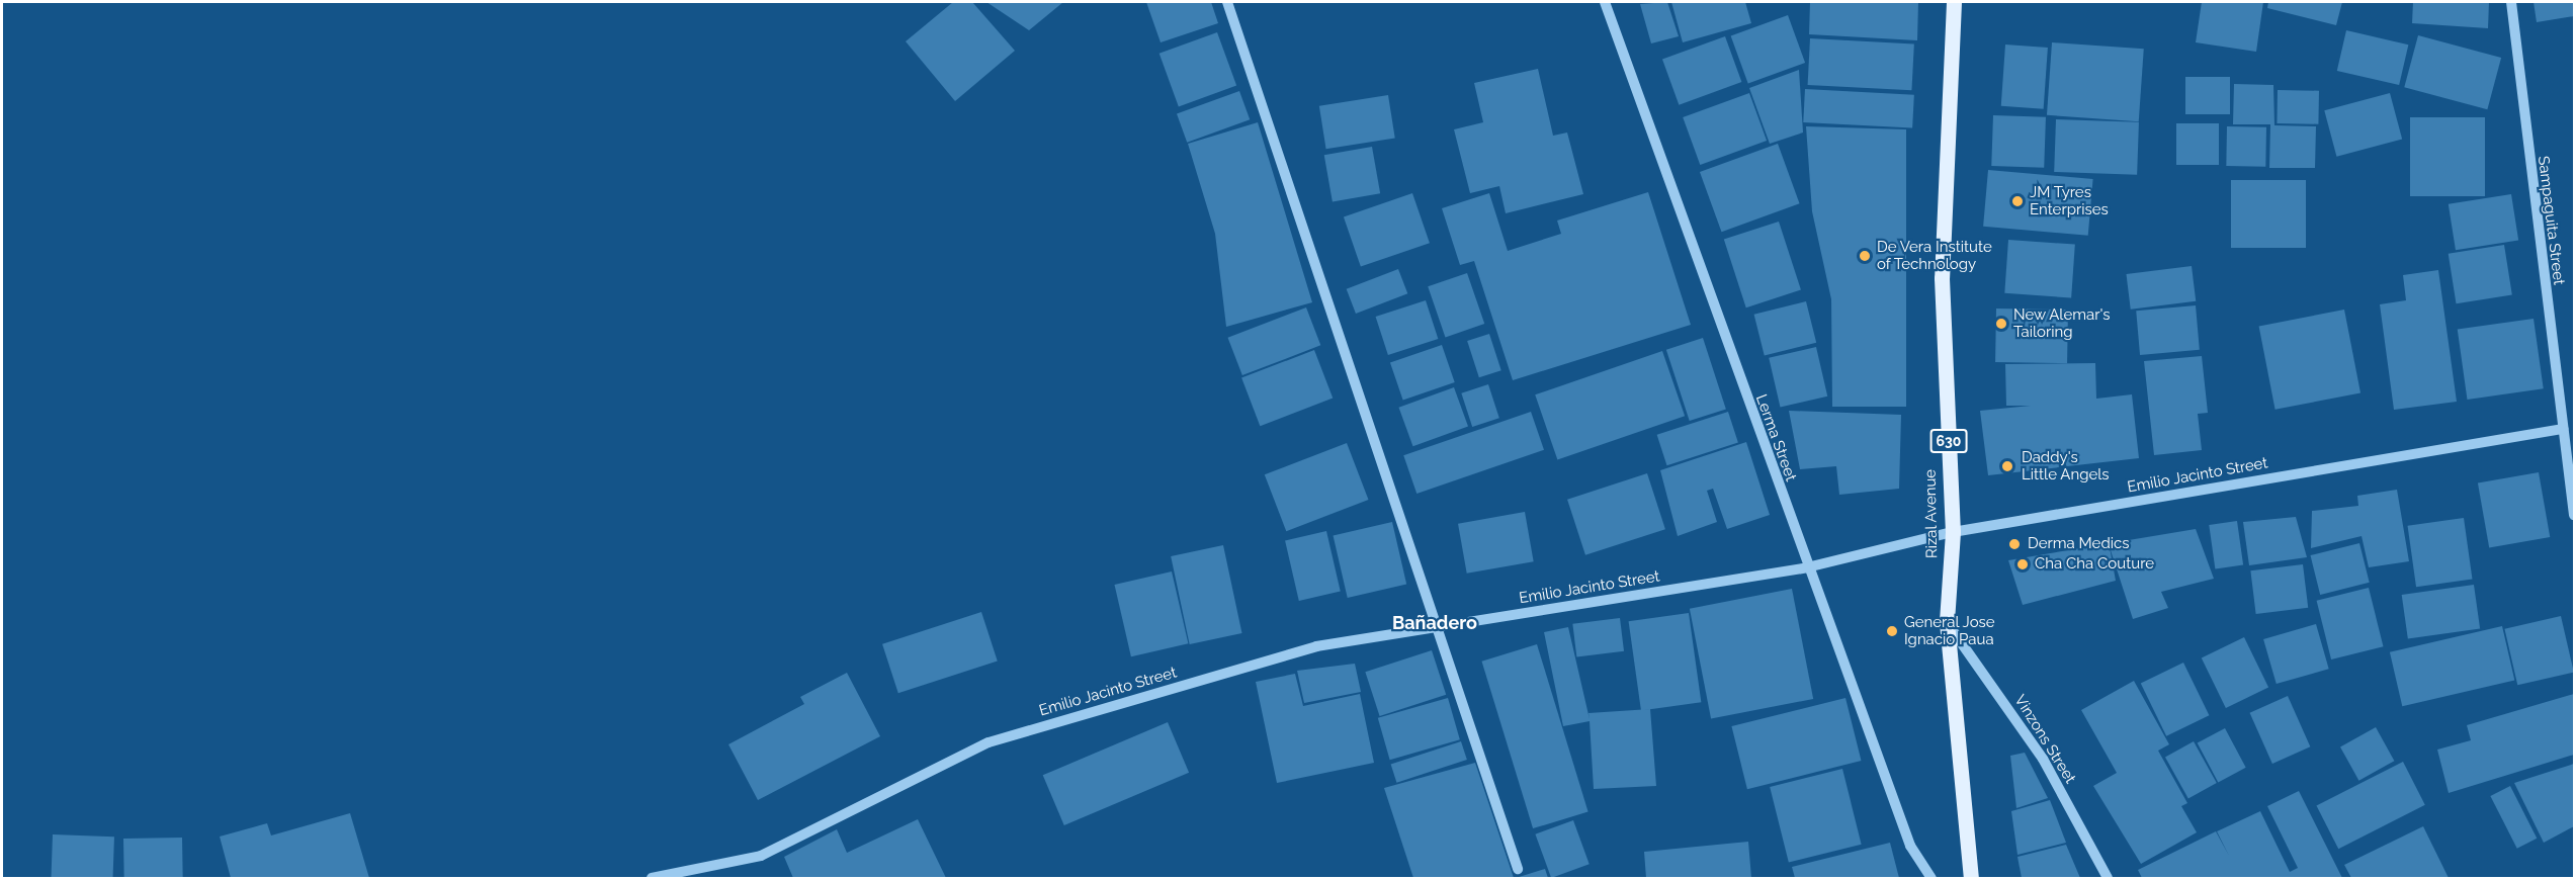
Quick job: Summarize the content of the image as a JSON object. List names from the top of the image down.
{
  "streets": {
    "main road": ["630", "Rizal Avenue"],
    "street": [
      "Sampaguita Street",
      "Lerma Street",
      "Emilio Jacinto Street",
      "Vinzons Street"
    ]
  },
  "crossings": [
    ["Sampaguita Street", "Emilio Jacinto Street"],
    ["Lerma Street", "Emilio Jacinto Street"],
    ["Emilio Jacinto Street", "Rizal Avenue"],
    ["Rizal Avenue", "Vinzons Street"]
  ],
  "districts": ["Bañadero"],
  "places": [
    "JM Tyres Enterprises",
    "De Vera Institute of Technology",
    "New Alemar's Tailoring",
    "Daddy's Little Angels",
    "Derma Medics",
    "Cha Cha Couture",
    "General Jose Ignacio Paua"
  ]
}
